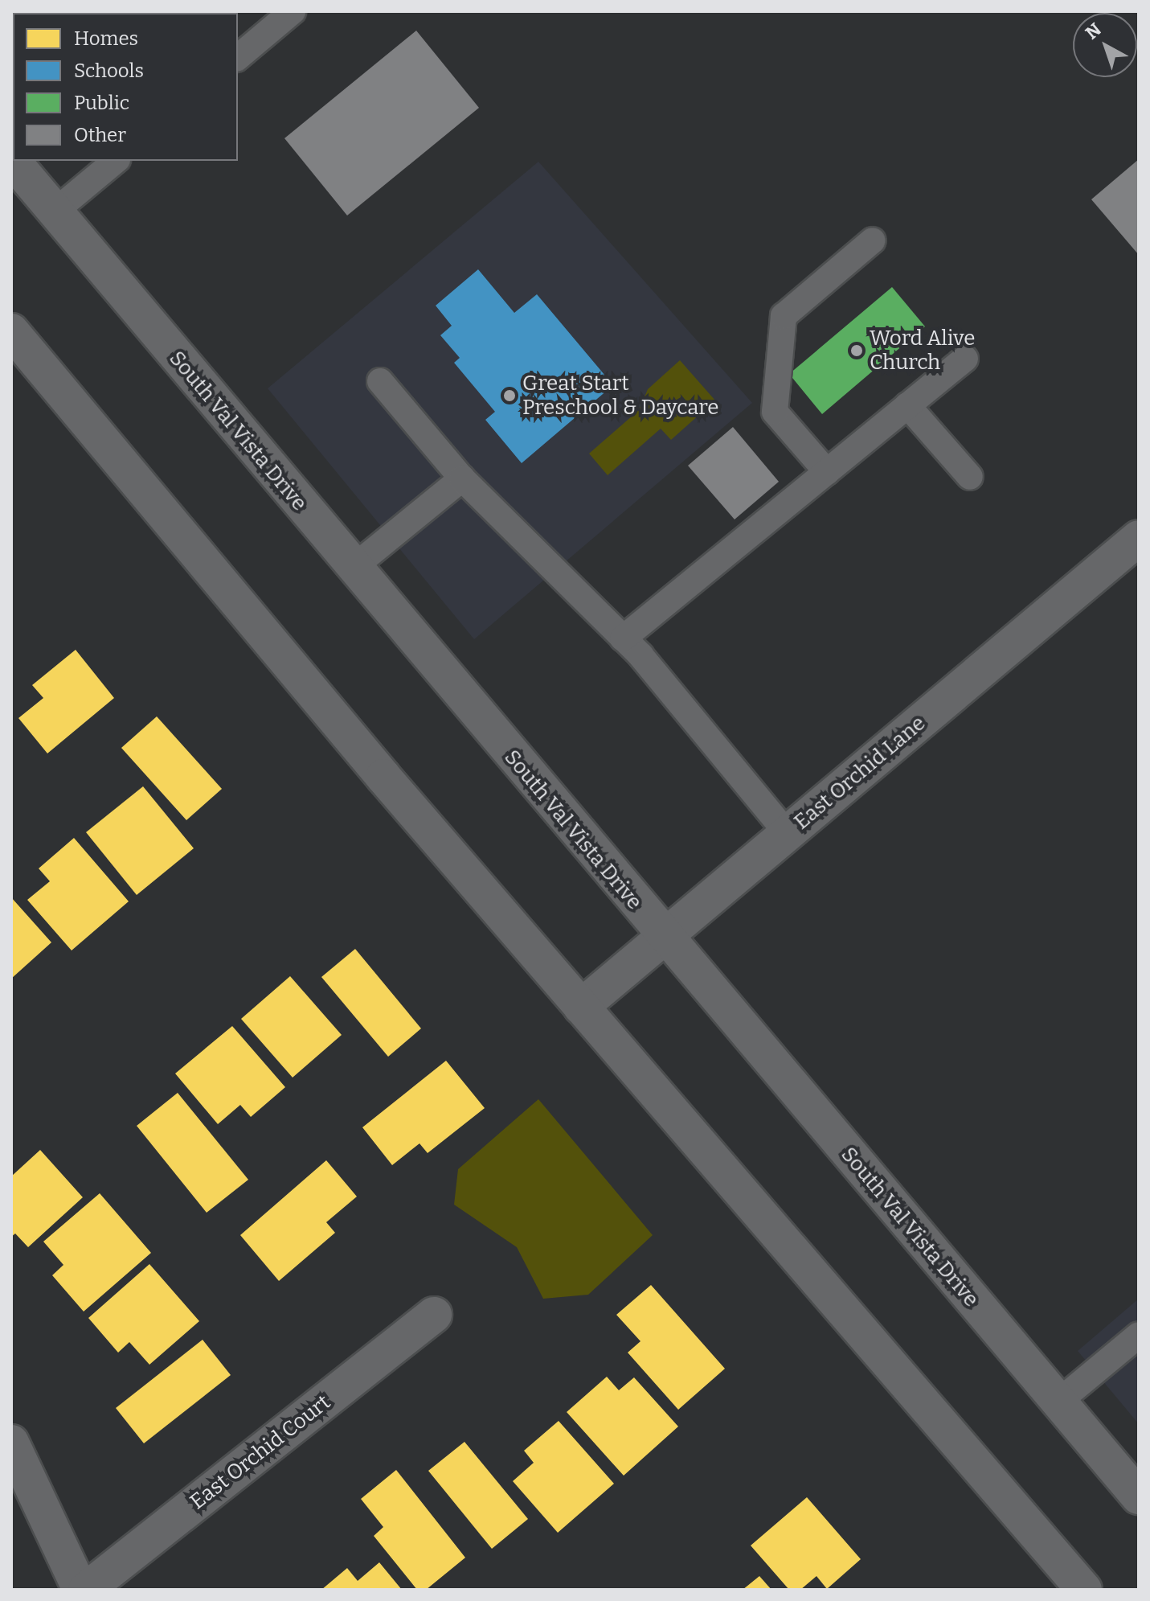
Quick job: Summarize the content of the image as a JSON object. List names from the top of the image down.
{
  "streets": {
    "main road": ["South Val Vista Drive", "East Orchid Lane", "East Orchid Court"]
  },
  "crossings": [
    ["South Val Vista Drive", "East Orchid Lane"]
  ],
  "places": ["Word Alive Church", "Great Start Preschool & Daycare"],
  "legend": [
    "Homes",
    "Schools",
    "Public",
    "Other"
  ],
  "north": "top left"
}
